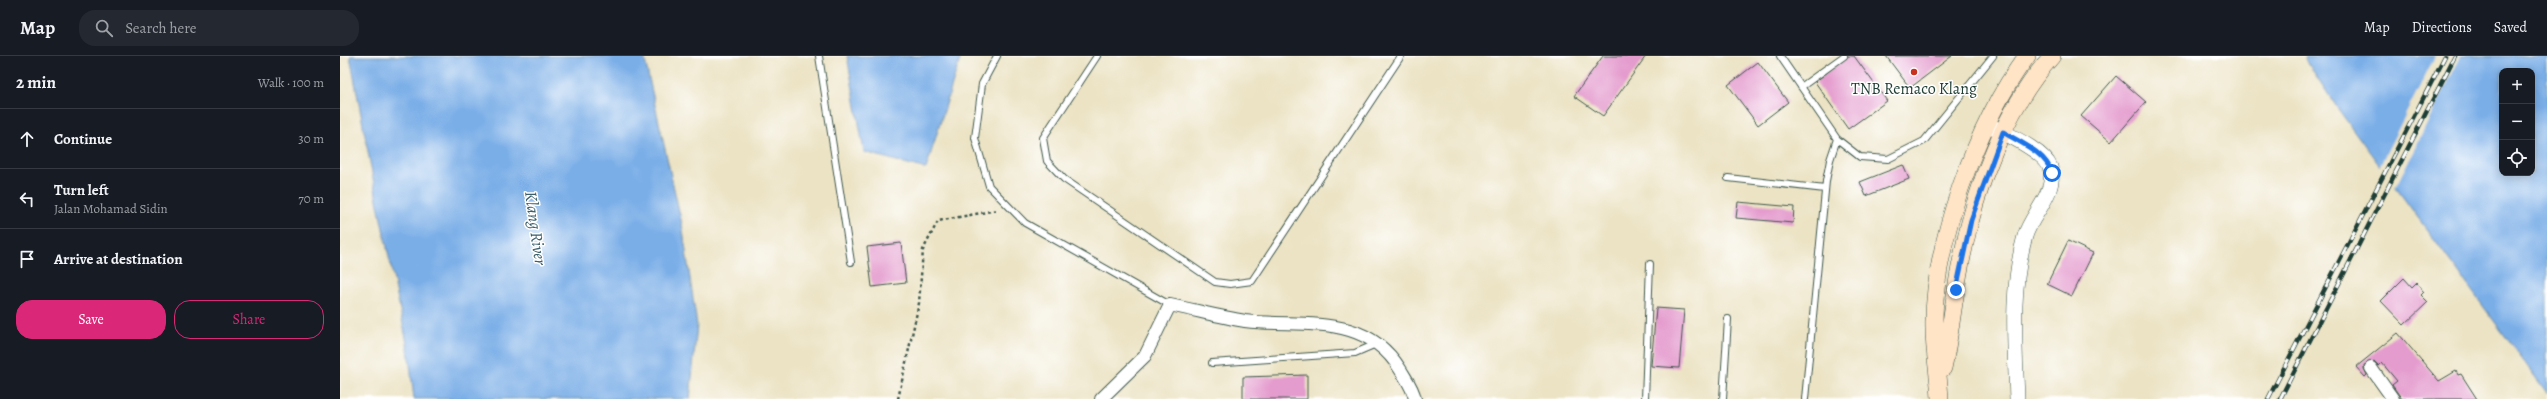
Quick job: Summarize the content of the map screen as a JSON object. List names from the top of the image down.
{
  "water": ["Klang River"],
  "places": ["TNB Remaco Klang"],
  "page": {
    "header": "Map",
    "search": "Search here",
    "nav": ["Map", "Directions", "Saved"],
    "heading": ["2 min", "Walk · 100 m"],
    "map_buttons": ["+", "−"],
    "list": [
      ["Continue", "30 m"],
      ["Turn left", "Jalan Mohamad Sidin", "70 m"],
      "Arrive at destination"
    ],
    "buttons": ["Save", "Share"]
  }
}
